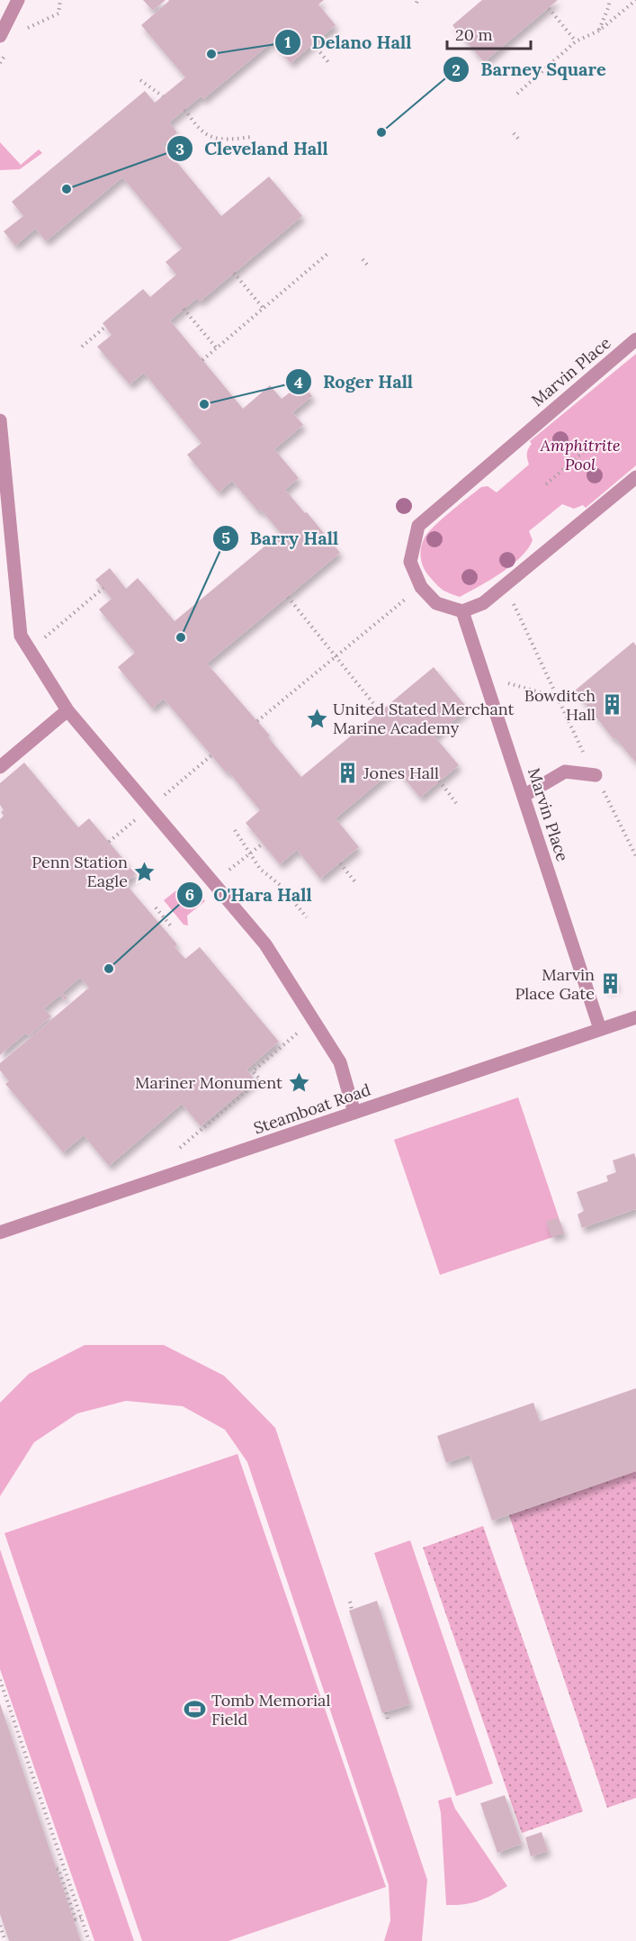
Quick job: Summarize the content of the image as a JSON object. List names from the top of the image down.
{
  "streets": {
    "street": ["Marvin Place", "Steamboat Road"]
  },
  "crossings": [
    ["Marvin Place", "Steamboat Road"]
  ],
  "parks": ["Amphitrite Pool"],
  "places": {
    "other": [
      "Delano Hall",
      "Barney Square",
      "Cleveland Hall",
      "Roger Hall",
      "Barry Hall",
      "O'Hara Hall"
    ],
    "building": ["Bowditch Hall", "Jones Hall", "Marvin Place Gate"],
    "place": ["United Stated Merchant Marine Academy", "Penn Station Eagle", "Mariner Monument"],
    "sports": ["Tomb Memorial Field"]
  },
  "scale_bar": "20 m"
}
